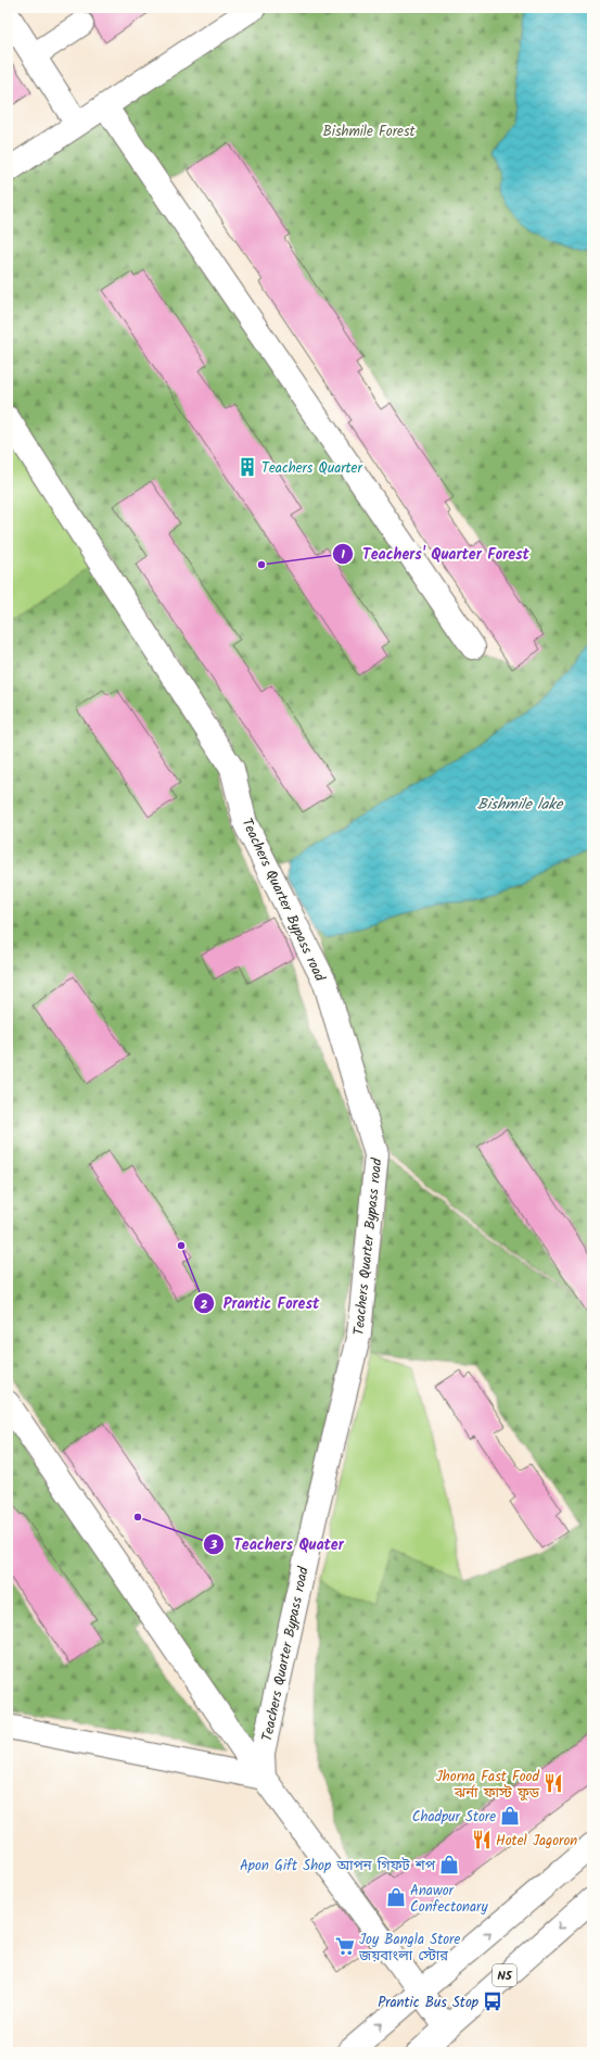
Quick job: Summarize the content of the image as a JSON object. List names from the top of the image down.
{
  "streets": {
    "main road": ["Teachers Quarter Bypass road", "N5"]
  },
  "water": ["Bishmile lake"],
  "parks": ["Bishmile Forest"],
  "places": {
    "building": ["Teachers Quarter"],
    "other": ["Teachers' Quarter Forest", "Prantic Forest", "Teachers Quater"],
    "restaurant": ["Jhorna Fast Food ঝর্না ফাস্ট ফুড", "Hotel Jagoron"],
    "shop": ["Chadpur Store", "Apon Gift Shop আপন গিফট শপ", "Anawor Confectonary"],
    "supermarket": ["Joy Bangla Store জয়বাংলা স্টোর"],
    "bus stop": ["Prantic Bus Stop"]
  }
}
